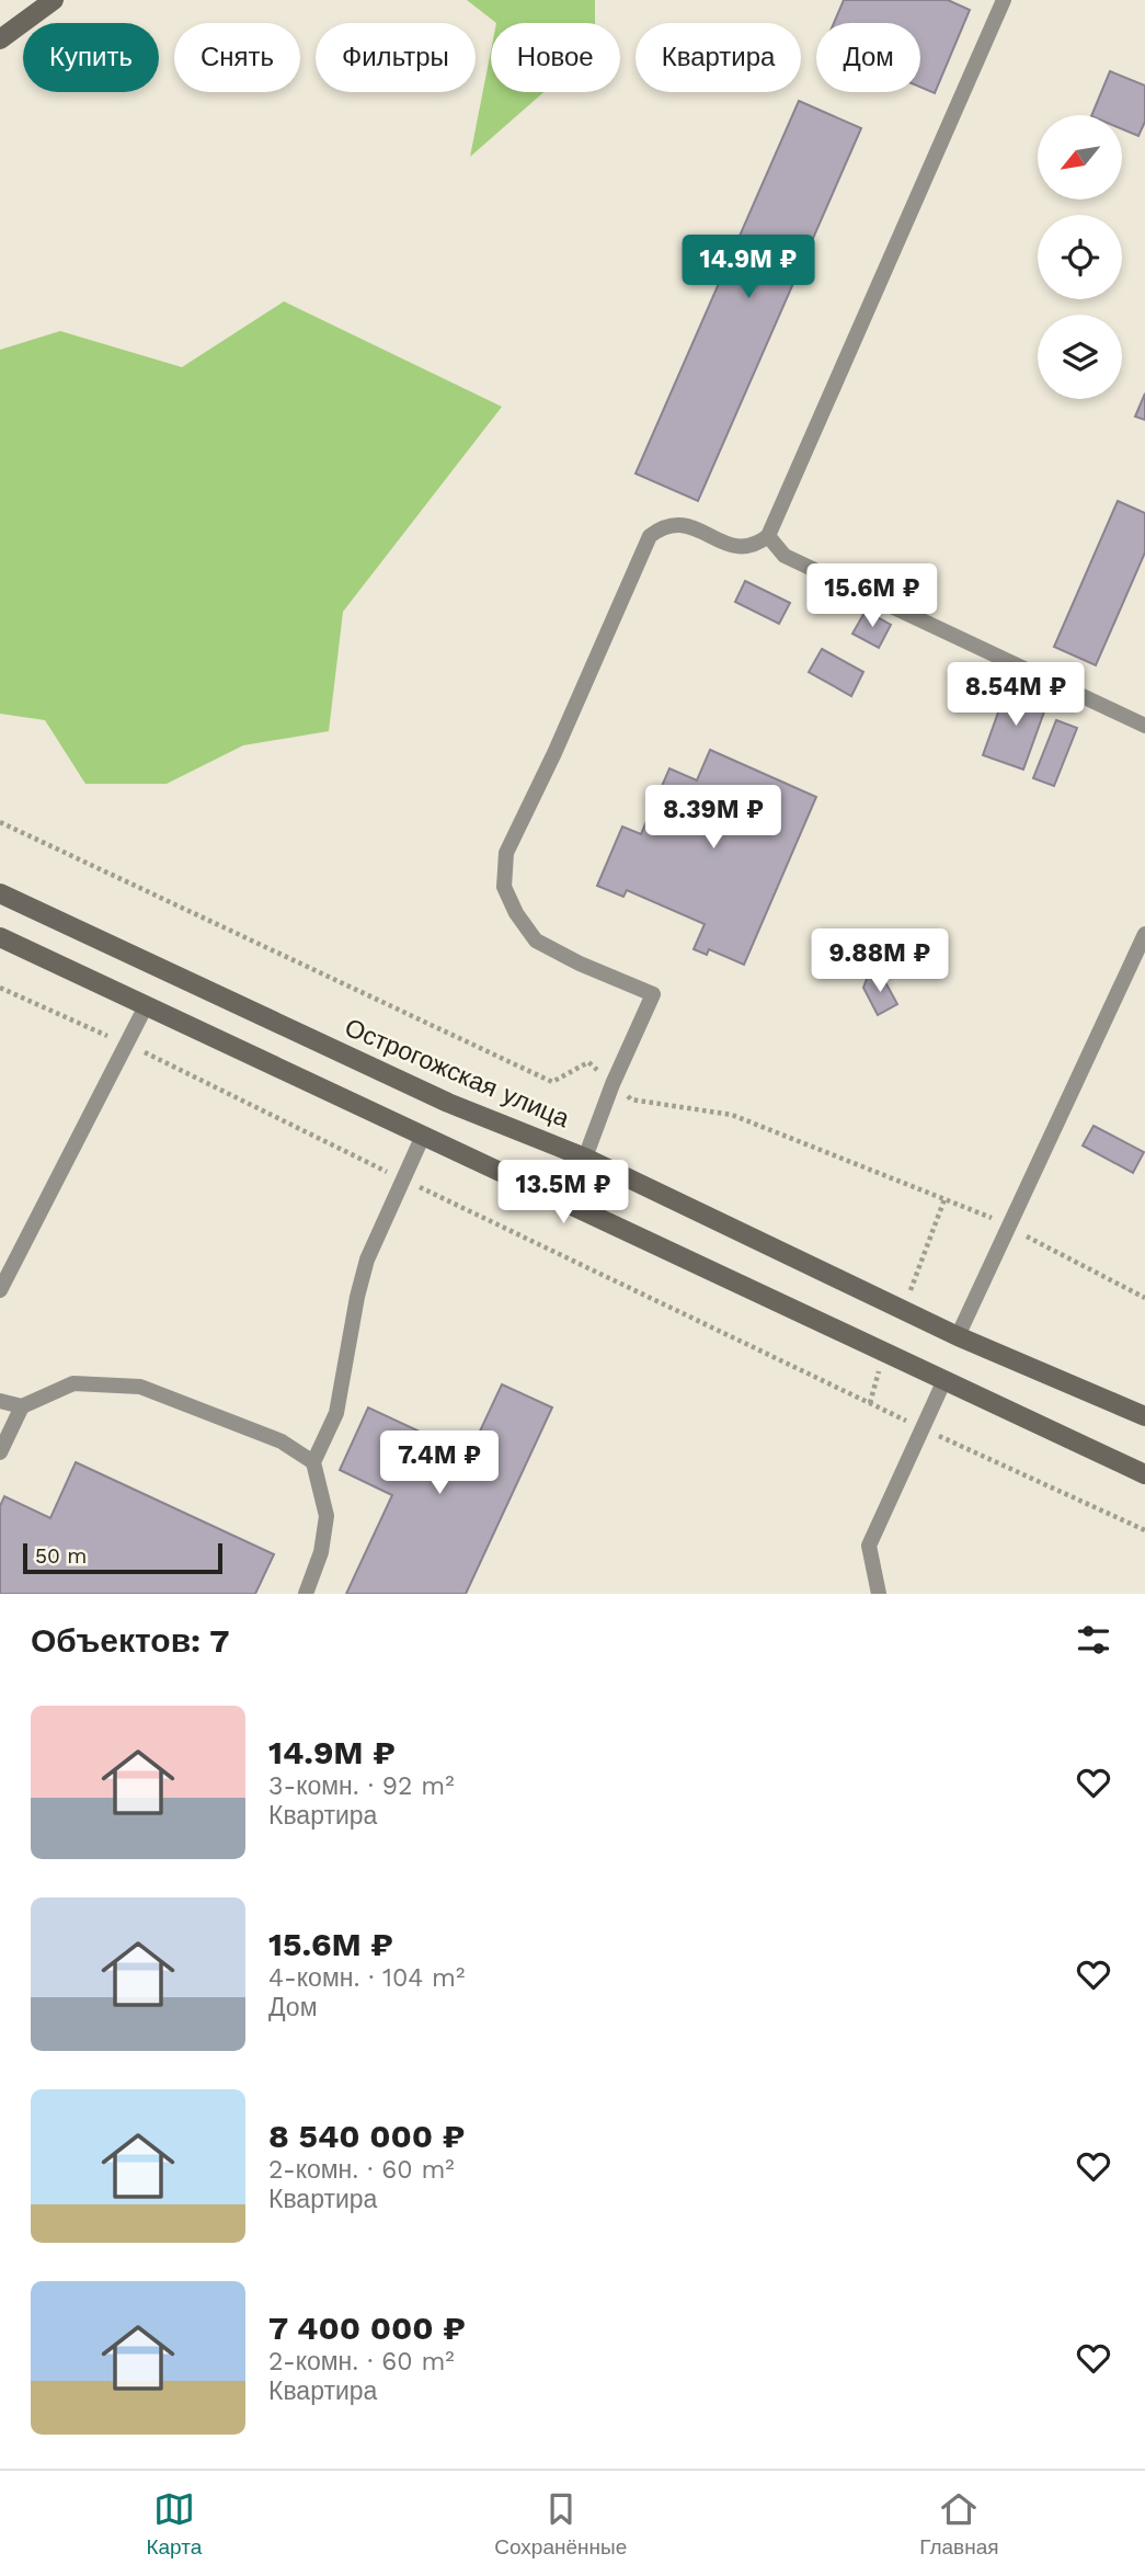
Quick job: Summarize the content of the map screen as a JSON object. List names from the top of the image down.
{
  "streets": {
    "street": ["Острогожская улица"]
  },
  "scale_bar": "50 m",
  "north": "bottom left",
  "page": {
    "chip": [
      "Купить",
      "Снять",
      "Фильтры",
      "Новое",
      "Квартира",
      "Дом"
    ],
    "price": [
      "14.9M ₽",
      "15.6M ₽",
      "8.54M ₽",
      "8.39M ₽",
      "9.88M ₽",
      "13.5M ₽",
      "7.4M ₽"
    ],
    "scale": "50 m",
    "heading": "Объектов: 7",
    "list": [
      {
        "name": "14.9M ₽",
        "note": "3-комн. · 92 m² · Квартира"
      },
      {
        "name": "15.6M ₽",
        "note": "4-комн. · 104 m² · Дом"
      },
      {
        "name": "8 540 000 ₽",
        "note": "2-комн. · 60 m² · Квартира"
      },
      {
        "name": "7 400 000 ₽",
        "note": "2-комн. · 60 m² · Квартира"
      }
    ],
    "tabs": ["Карта", "Сохранённые", "Главная"]
  }
}
